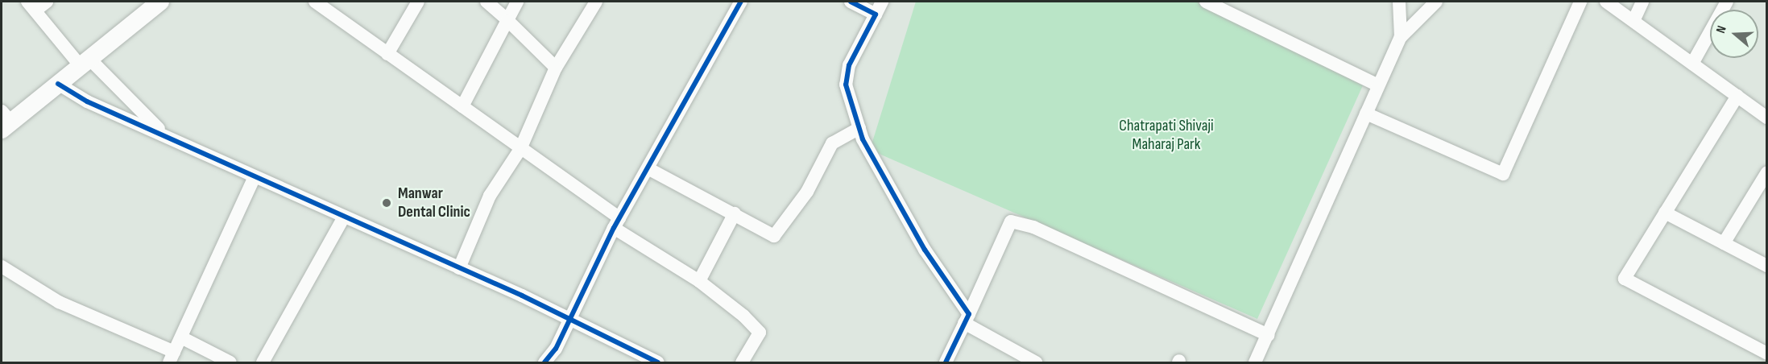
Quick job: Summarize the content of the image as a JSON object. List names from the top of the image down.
{
  "parks": ["Chatrapati Shivaji Maharaj Park"],
  "places": ["Manwar Dental Clinic"],
  "north": "left"
}
